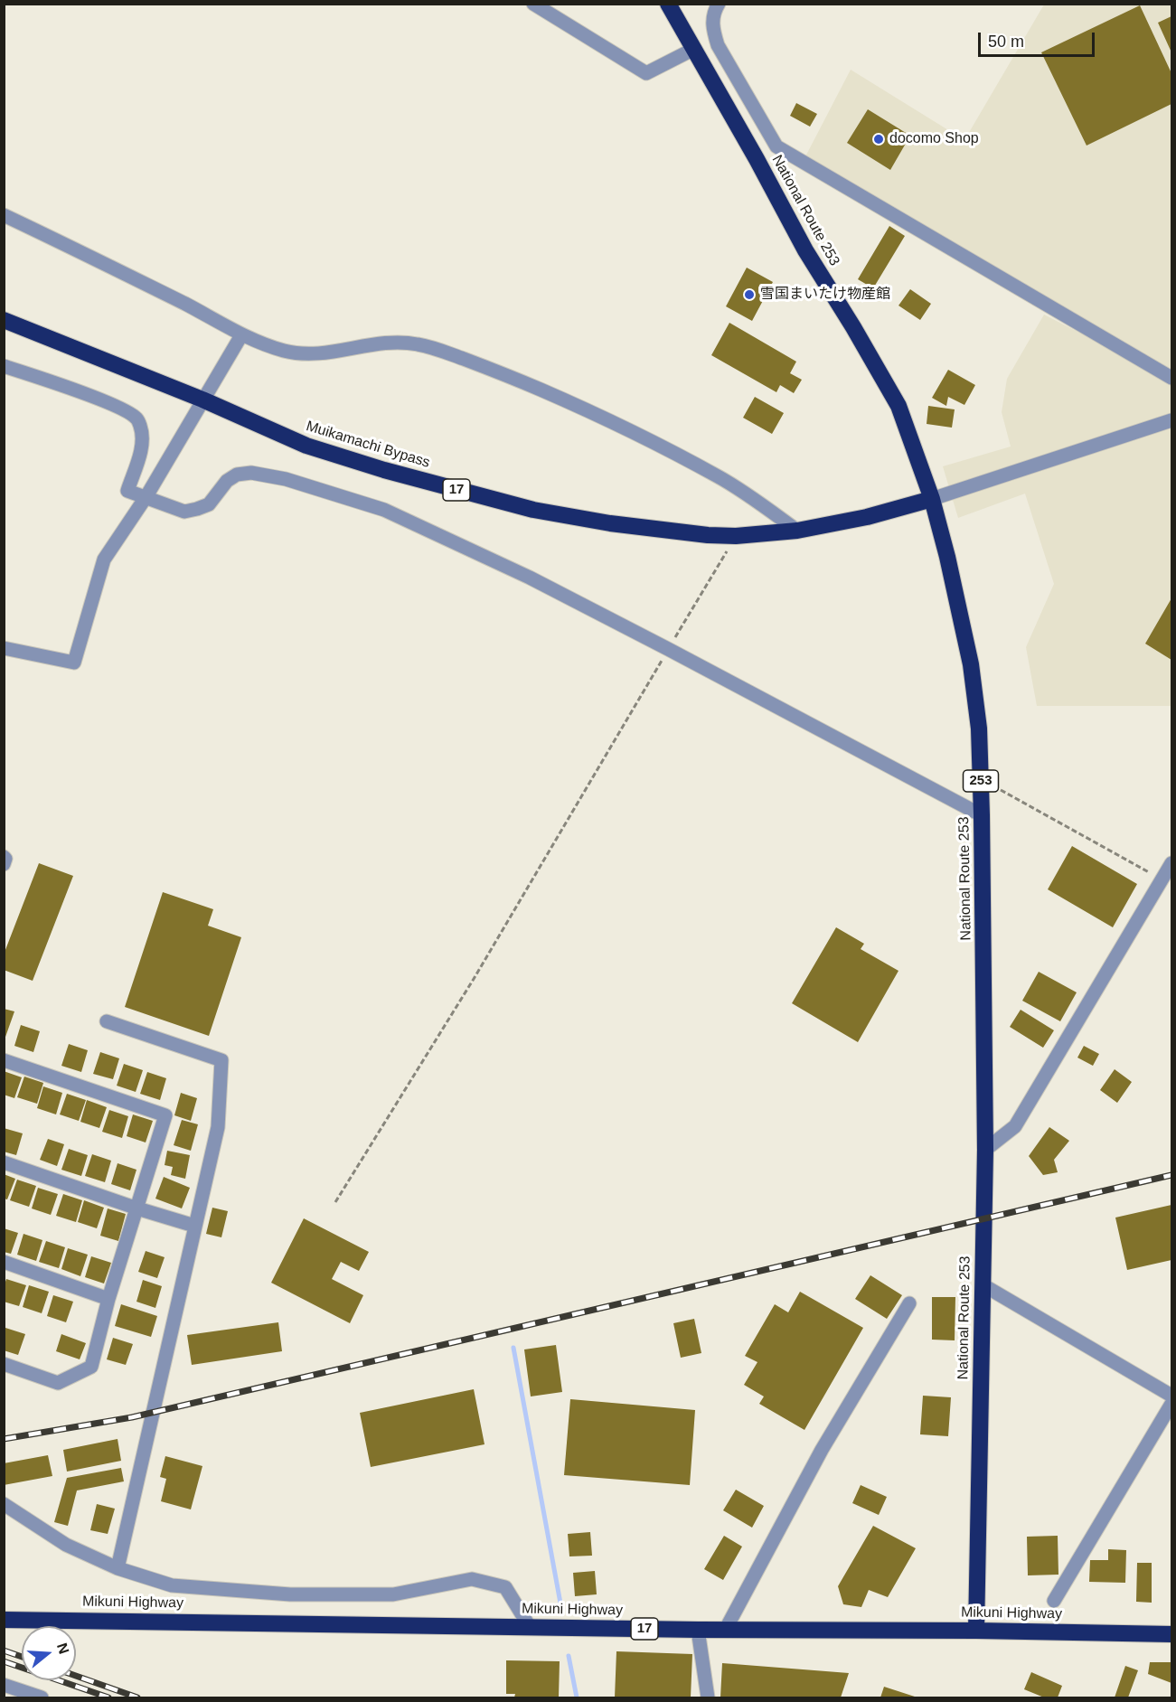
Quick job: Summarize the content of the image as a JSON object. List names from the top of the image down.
{
  "streets": {
    "highway": [
      "National Route 253",
      "Muikamachi Bypass",
      "17",
      "253",
      "Mikuni Highway"
    ]
  },
  "crossings": [
    ["National Route 253", "Muikamachi Bypass"],
    ["National Route 253", "Mikuni Highway"]
  ],
  "places": ["docomo Shop", "雪国まいたけ物産館"],
  "scale_bar": "50 m",
  "north": "right"
}
